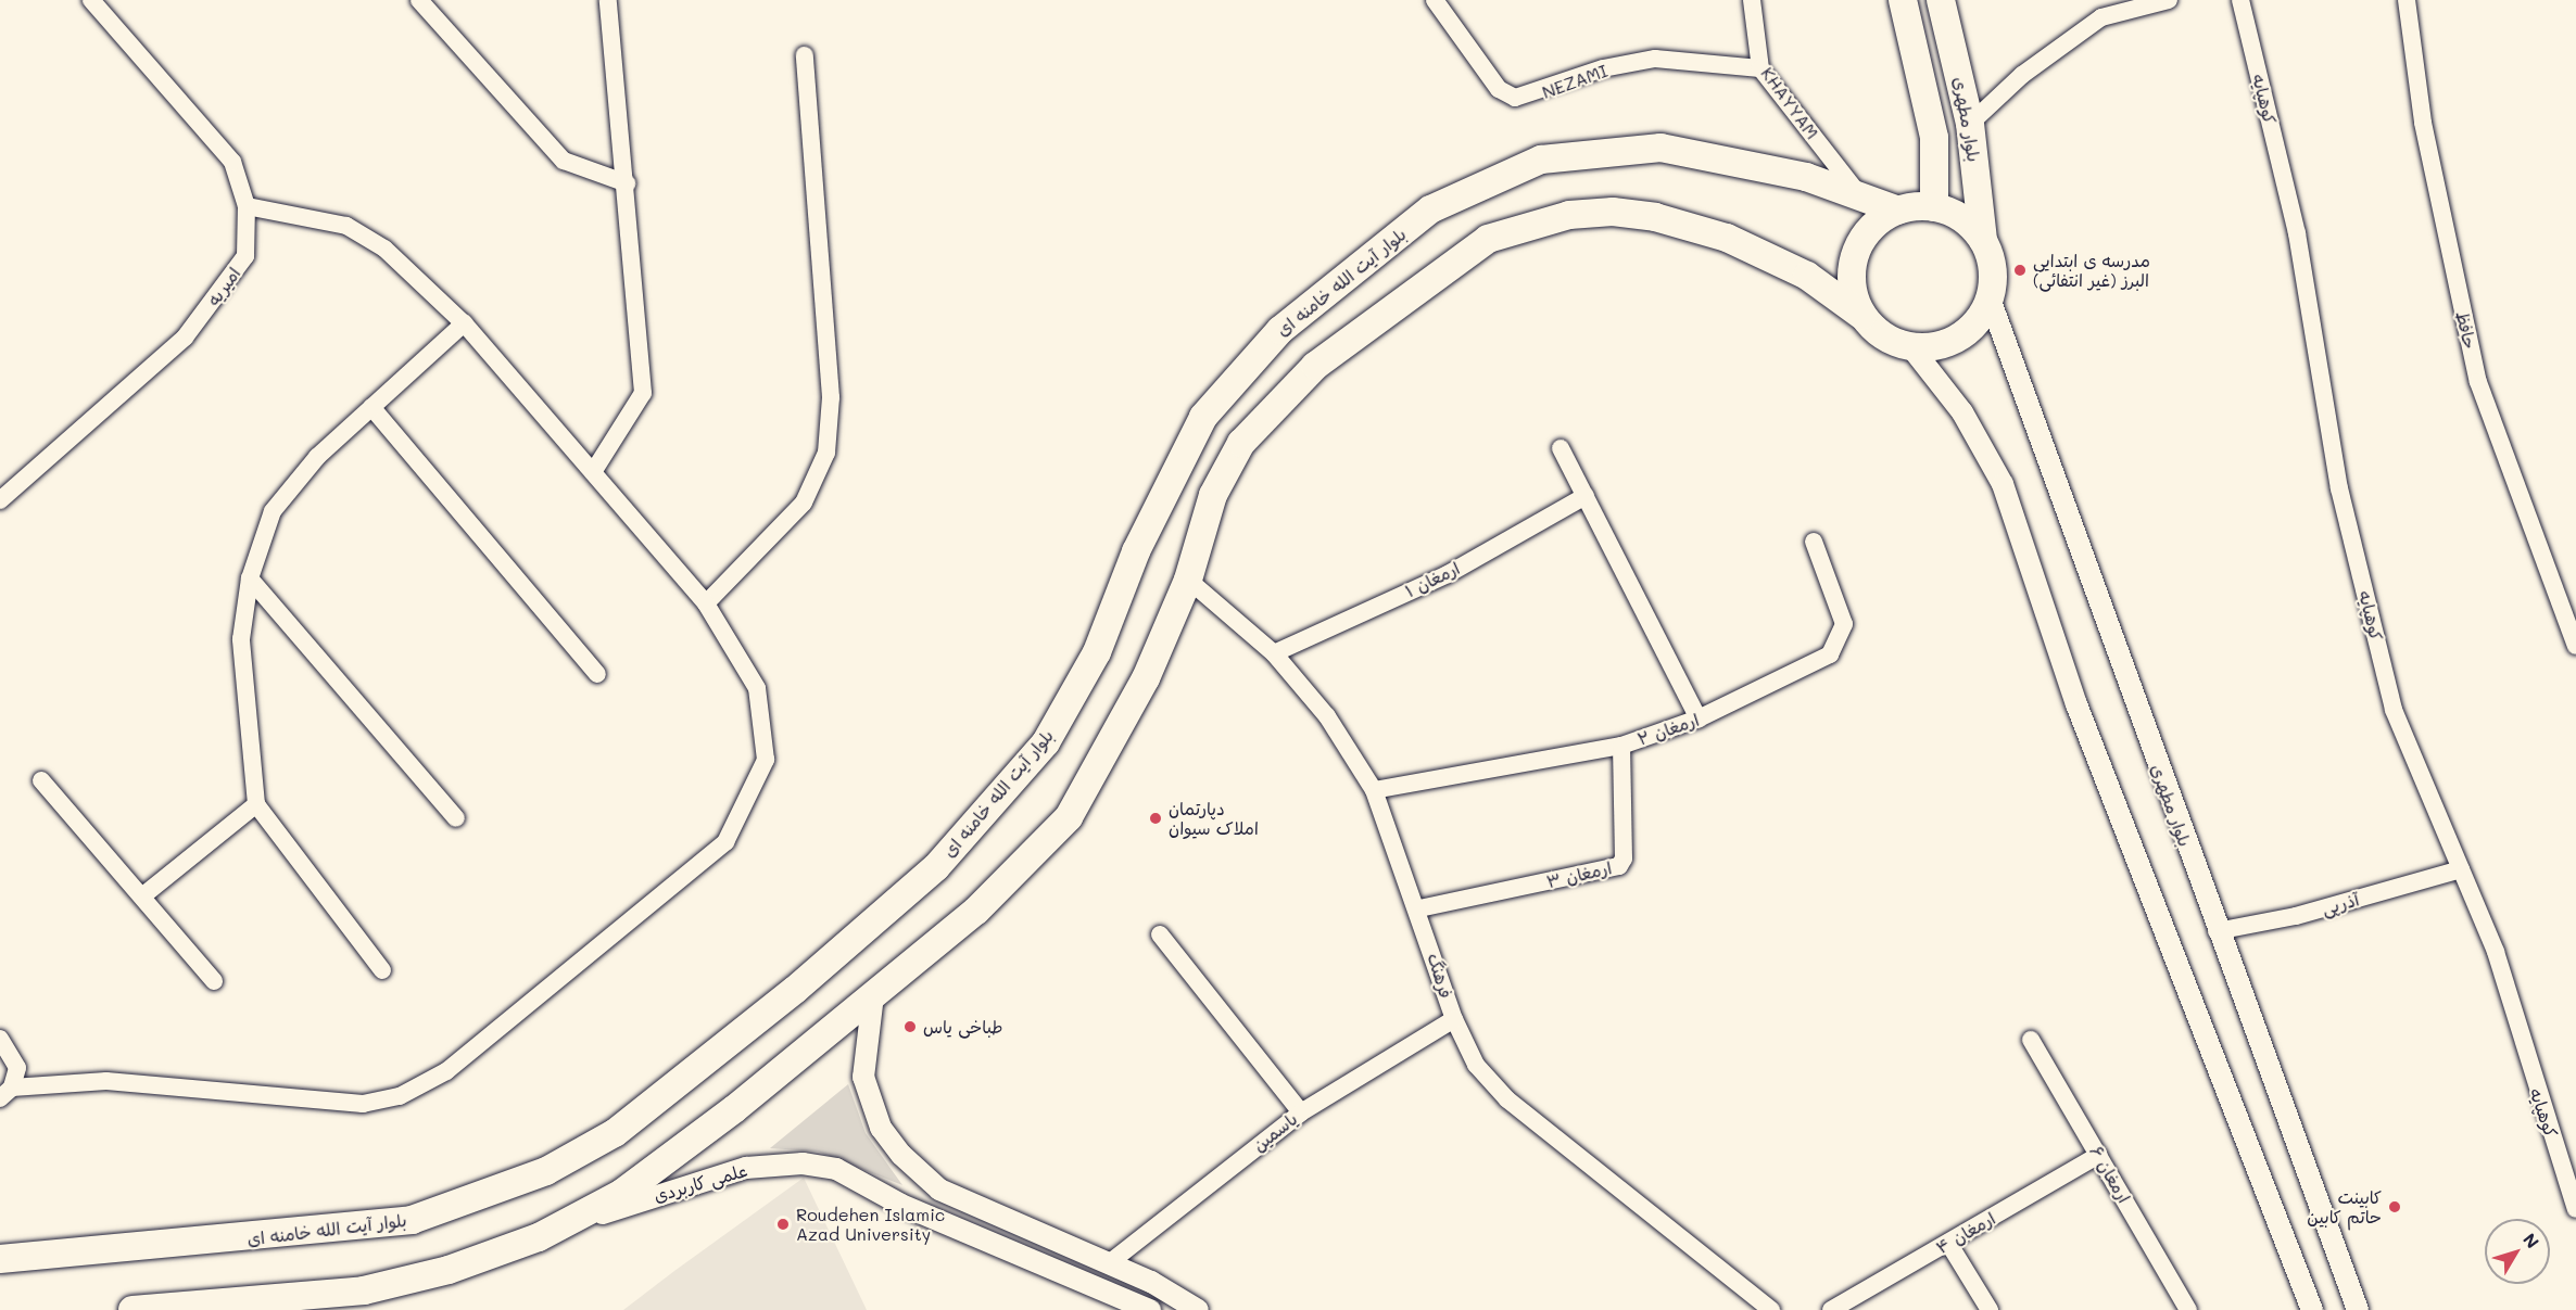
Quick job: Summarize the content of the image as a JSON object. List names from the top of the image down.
{
  "streets": {
    "main road": ["بلوار مطهری", "بلوار آیت الله خامنه ای"],
    "street": [
      "NEZAMI",
      "کوهپایه",
      "KHAYYAM",
      "امیریه",
      "حافظ",
      "ارمغان ۱",
      "ارمغان ۲",
      "ارمغان ۳",
      "آذرپی",
      "فرهنگ",
      "یاسمین",
      "ارمغان ۶",
      "علمی کاربردی",
      "ارمغان ۴"
    ]
  },
  "crossings": [
    ["NEZAMI", "KHAYYAM"],
    ["کوهپایه", "آذرپی"],
    ["KHAYYAM", "بلوار آیت الله خامنه ای"],
    ["بلوار مطهری", "بلوار آیت الله خامنه ای"],
    ["بلوار مطهری", "آذرپی"],
    ["ارمغان ۱", "فرهنگ"],
    ["ارمغان ۲", "ارمغان ۳"],
    ["ارمغان ۲", "فرهنگ"],
    ["ارمغان ۳", "فرهنگ"],
    ["فرهنگ", "یاسمین"],
    ["ارمغان ۶", "ارمغان ۴"]
  ],
  "places": [
    "مدرسه ی ابتدایی (غیر انتفائی) البرز",
    "دپارتمان املاک سیوان",
    "طباخی یاس",
    "کابینت حاتم کابین",
    "Roudehen Islamic Azad University"
  ],
  "north": "top right"
}
